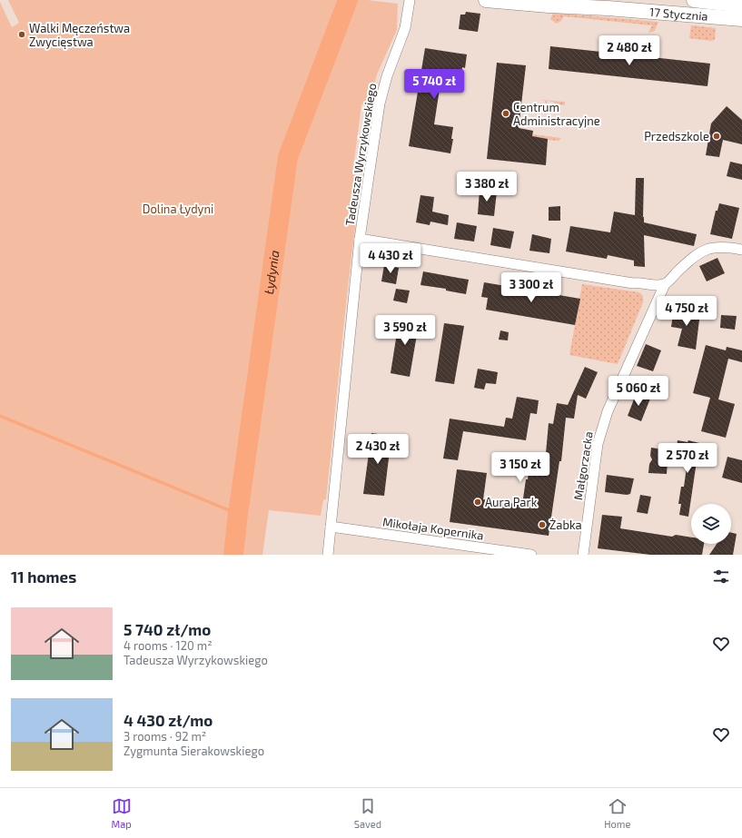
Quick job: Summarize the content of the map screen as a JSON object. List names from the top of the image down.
{
  "streets": {
    "main road": ["17 Stycznia"],
    "street": ["Tadeusza Wyrzykowskiego", "Małgorzacka", "Mikołaja Kopernika"]
  },
  "crossings": [
    ["Tadeusza Wyrzykowskiego", "Mikołaja Kopernika"]
  ],
  "water": ["Łydynia"],
  "parks": ["Dolina Łydyni"],
  "places": [
    "Walki Męczeństwa Zwycięstwa",
    "Centrum Administracyjne",
    "Przedszkole",
    "Aura Park",
    "Żabka"
  ],
  "page": {
    "price": [
      "2 480 zł",
      "5 740 zł",
      "3 380 zł",
      "4 430 zł",
      "3 300 zł",
      "4 750 zł",
      "3 590 zł",
      "5 060 zł",
      "2 430 zł",
      "2 570 zł",
      "3 150 zł"
    ],
    "heading": "11 homes",
    "list": [
      {
        "name": "5 740 zł/mo",
        "note": "4 rooms · 120 m² · Tadeusza Wyrzykowskiego"
      },
      {
        "name": "4 430 zł/mo",
        "note": "3 rooms · 92 m² · Zygmunta Sierakowskiego"
      }
    ],
    "tabs": ["Map", "Saved", "Home"]
  }
}
